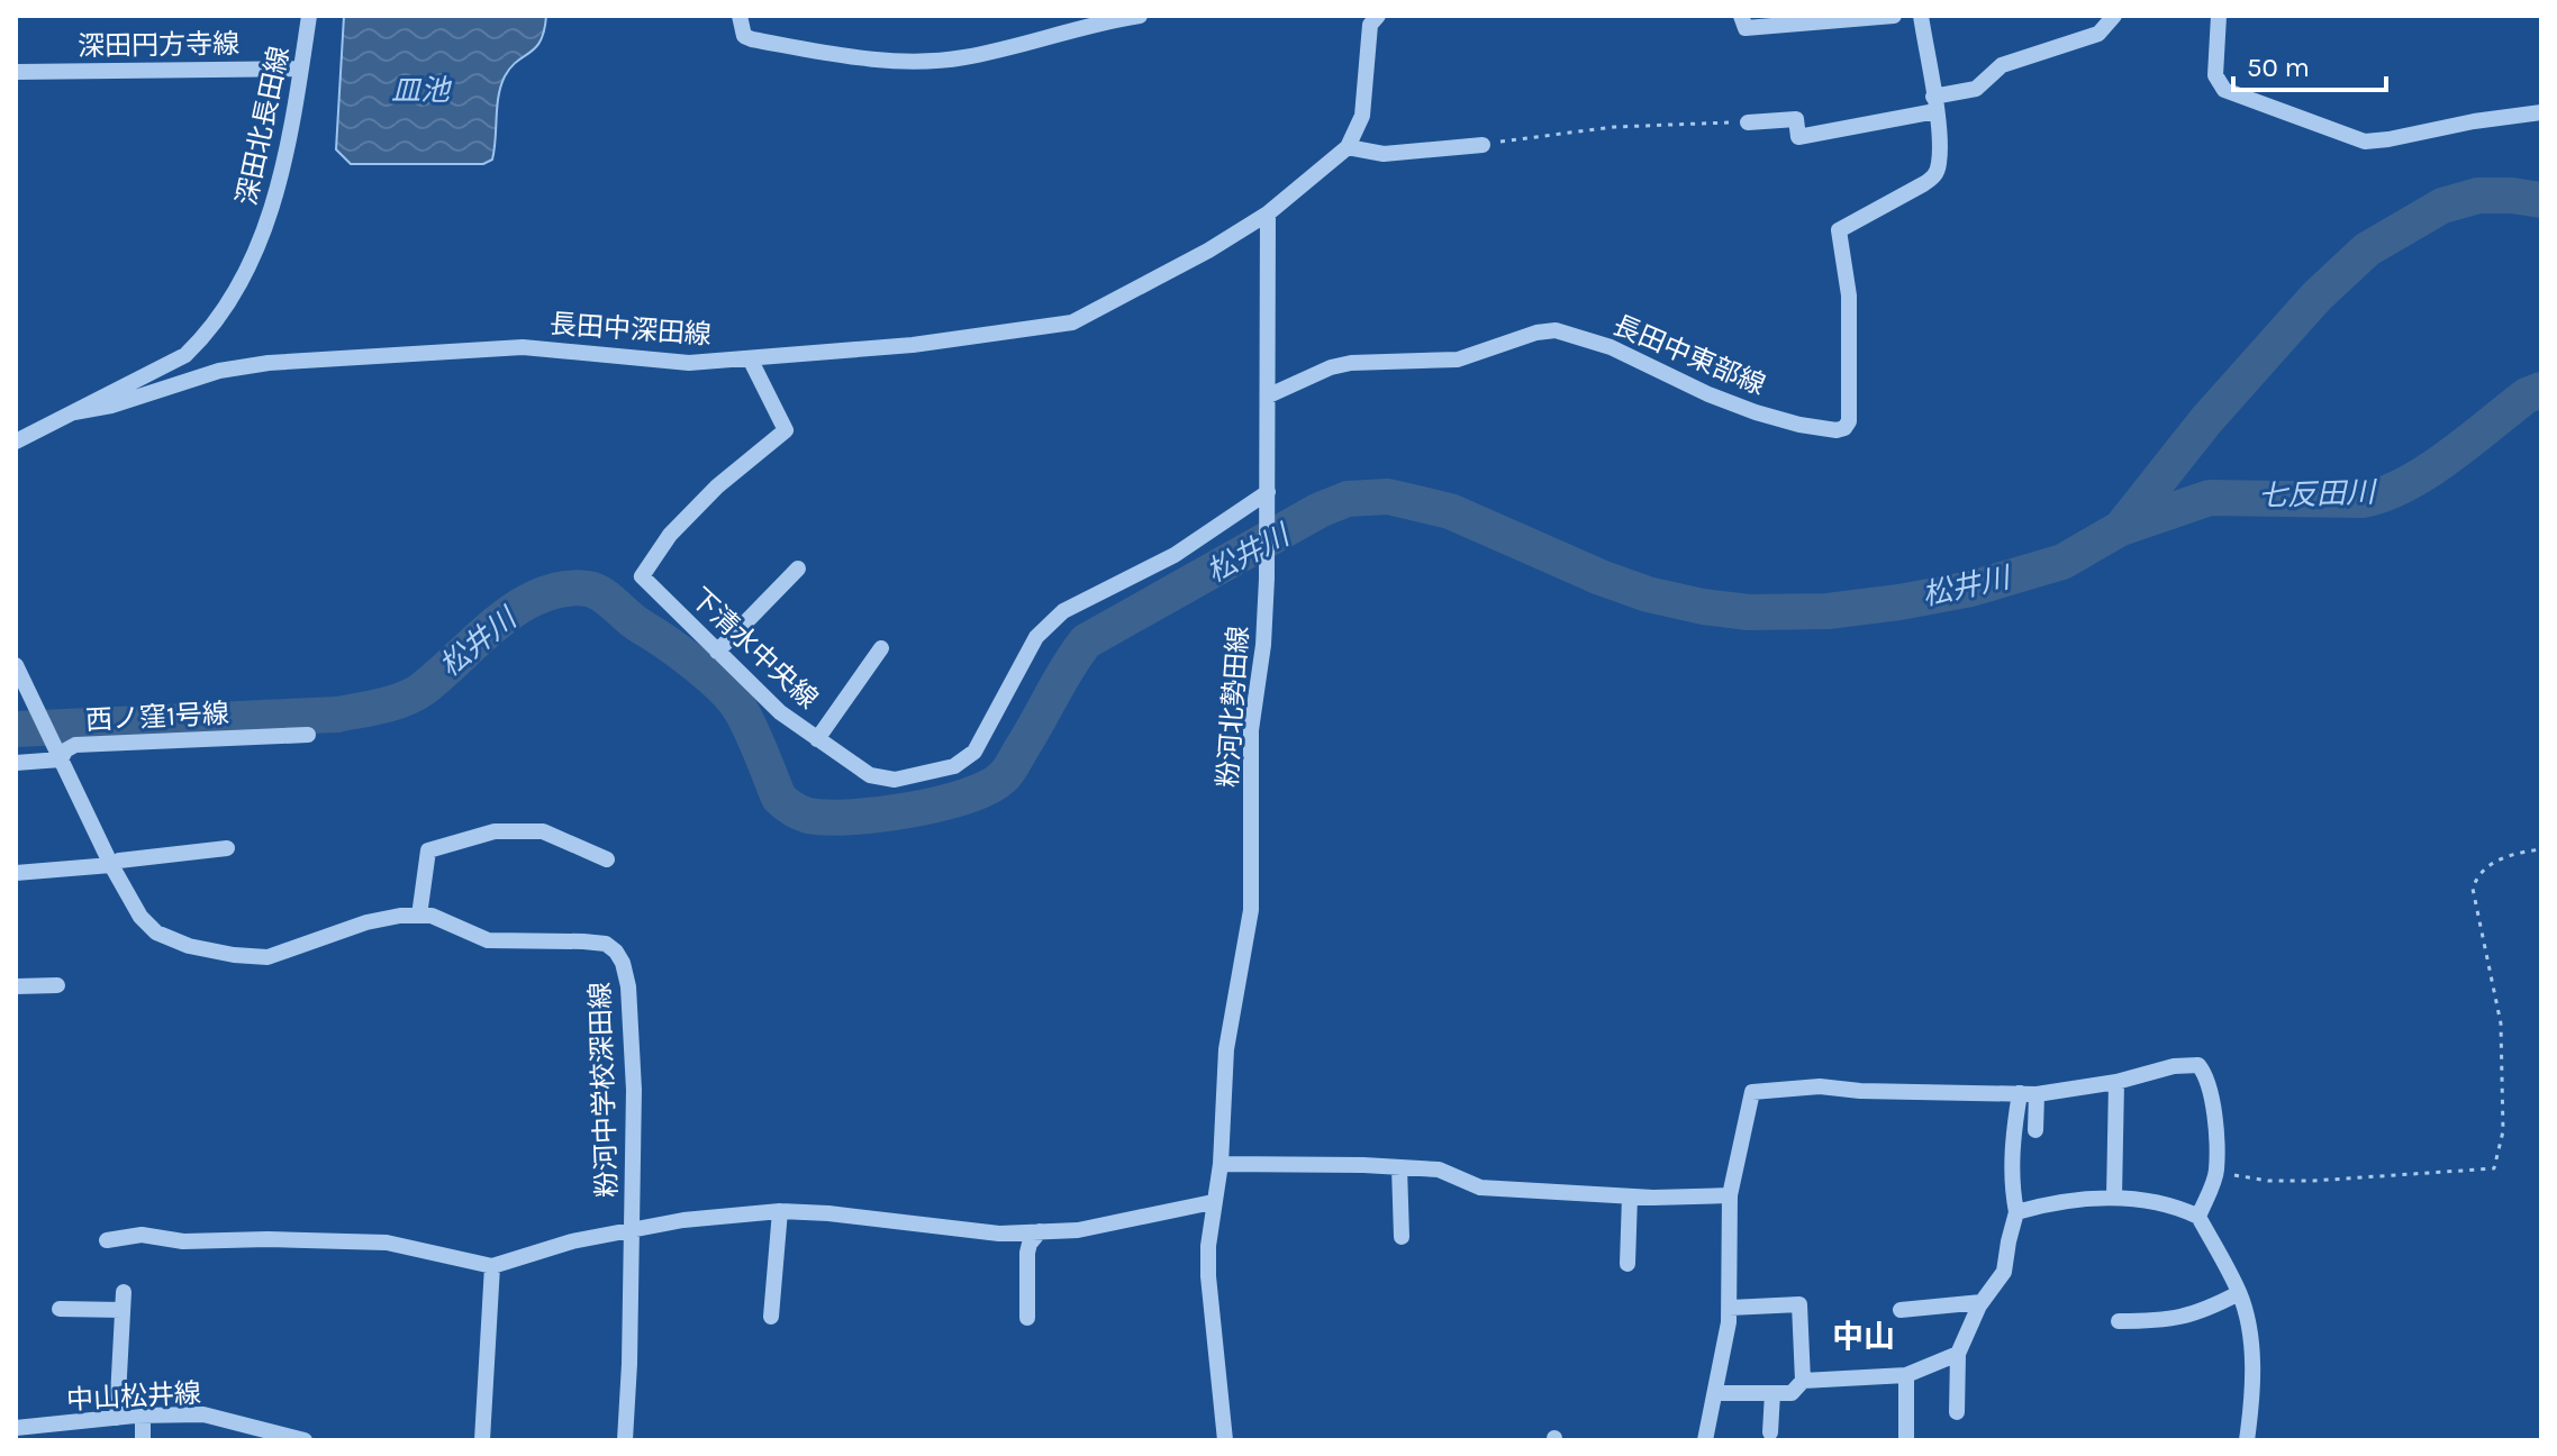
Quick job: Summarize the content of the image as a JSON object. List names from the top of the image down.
{
  "streets": {
    "street": [
      "深田円方寺線",
      "深田北長田線",
      "長田中深田線",
      "長田中東部線",
      "下清水中央線",
      "粉河北勢田線",
      "西ノ窪1号線",
      "粉河中学校深田線",
      "中山松井線"
    ]
  },
  "crossings": [
    ["深田円方寺線", "深田北長田線"],
    ["深田北長田線", "長田中深田線"],
    ["長田中深田線", "下清水中央線"],
    ["長田中深田線", "粉河北勢田線"],
    ["長田中東部線", "粉河北勢田線"],
    ["下清水中央線", "粉河北勢田線"],
    ["西ノ窪1号線", "粉河中学校深田線"]
  ],
  "districts": ["中山"],
  "water": ["皿池", "七反田川", "松井川"],
  "scale_bar": "50 m"
}
